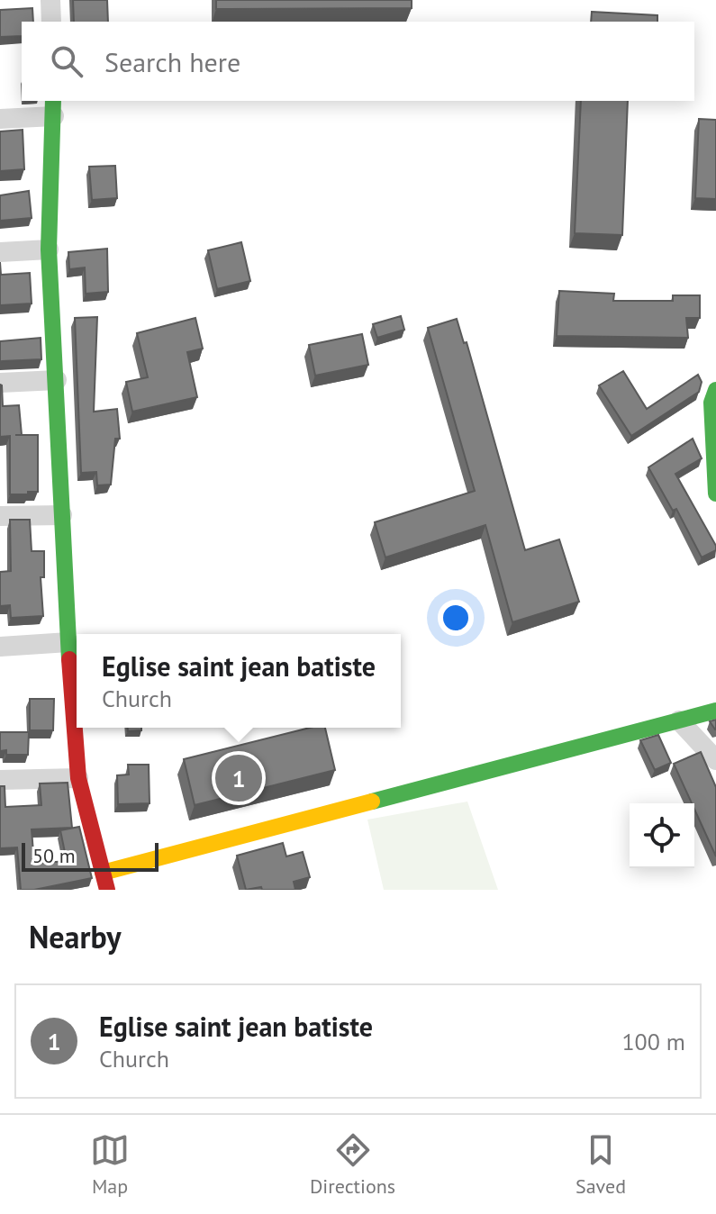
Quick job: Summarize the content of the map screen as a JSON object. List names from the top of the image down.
{
  "scale_bar": "50 m",
  "page": {
    "search": "Search here",
    "popup": ["Eglise saint jean batiste", "Church"],
    "pins": "1",
    "scale": "50 m",
    "heading": "Nearby",
    "list": [
      {
        "mark": "1",
        "name": "Eglise saint jean batiste",
        "note": "Church",
        "value": "100 m"
      }
    ],
    "nav": ["Map", "Directions", "Saved"]
  }
}
